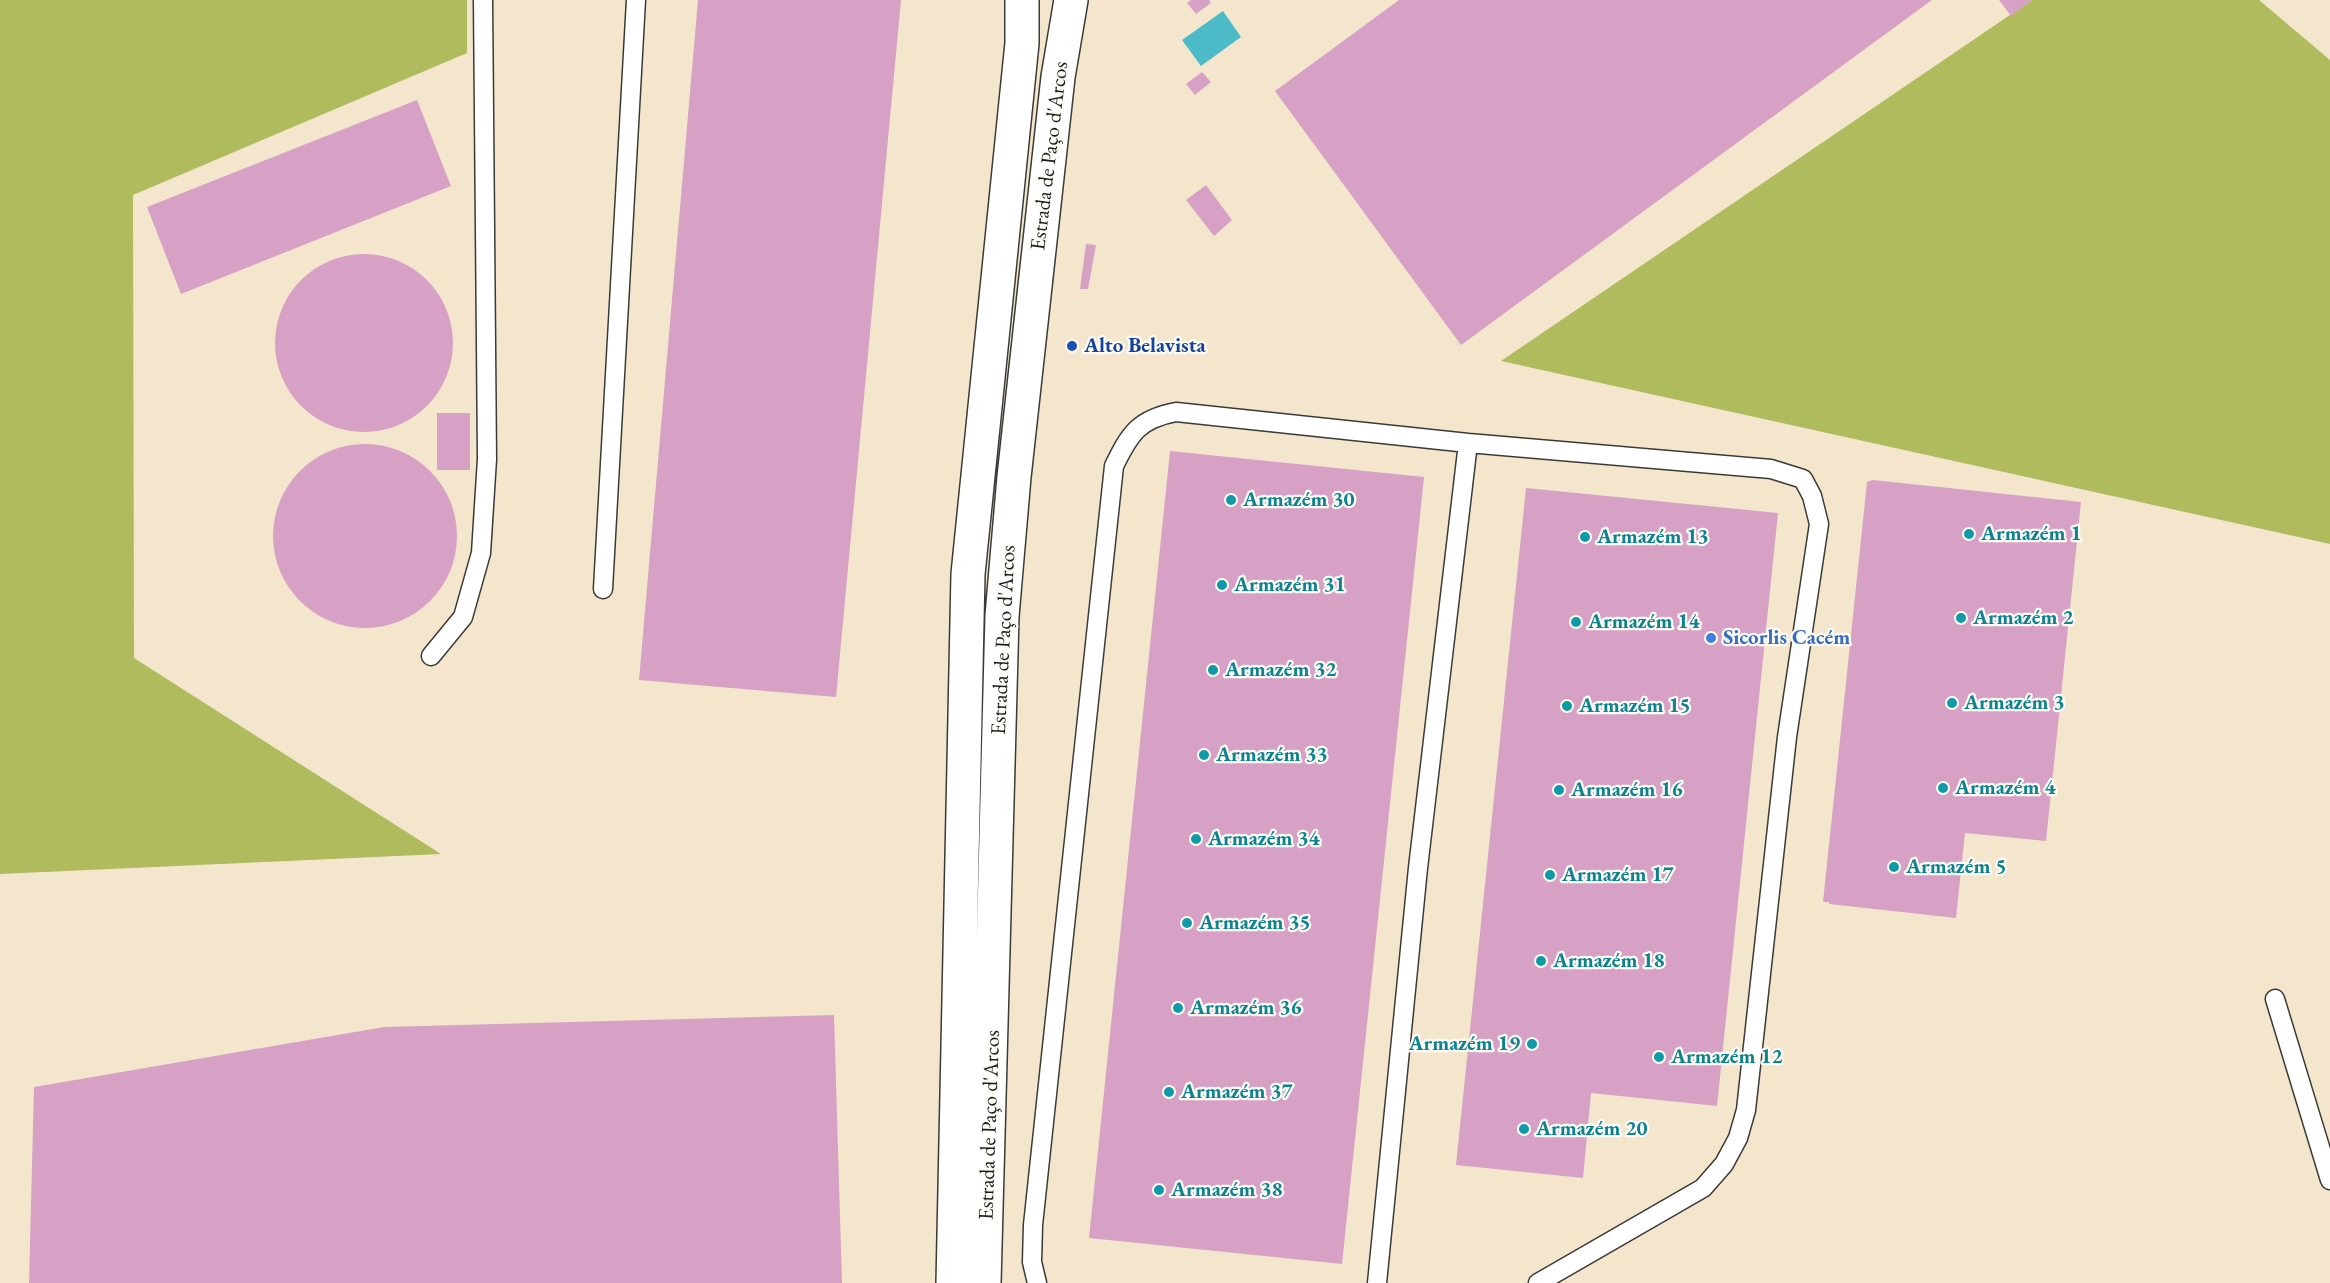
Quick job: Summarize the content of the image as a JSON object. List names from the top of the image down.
{
  "streets": {
    "main road": ["Estrada de Paço d'Arcos"]
  },
  "places": [
    "Alto Belavista",
    "Armazém 30",
    "Armazém 1",
    "Armazém 13",
    "Armazém 31",
    "Armazém 2",
    "Armazém 14",
    "Sicorlis Cacém",
    "Armazém 32",
    "Armazém 3",
    "Armazém 15",
    "Armazém 33",
    "Armazém 4",
    "Armazém 16",
    "Armazém 34",
    "Armazém 5",
    "Armazém 17",
    "Armazém 35",
    "Armazém 18",
    "Armazém 36",
    "Armazém 19",
    "Armazém 12",
    "Armazém 37",
    "Armazém 20",
    "Armazém 38"
  ]
}
